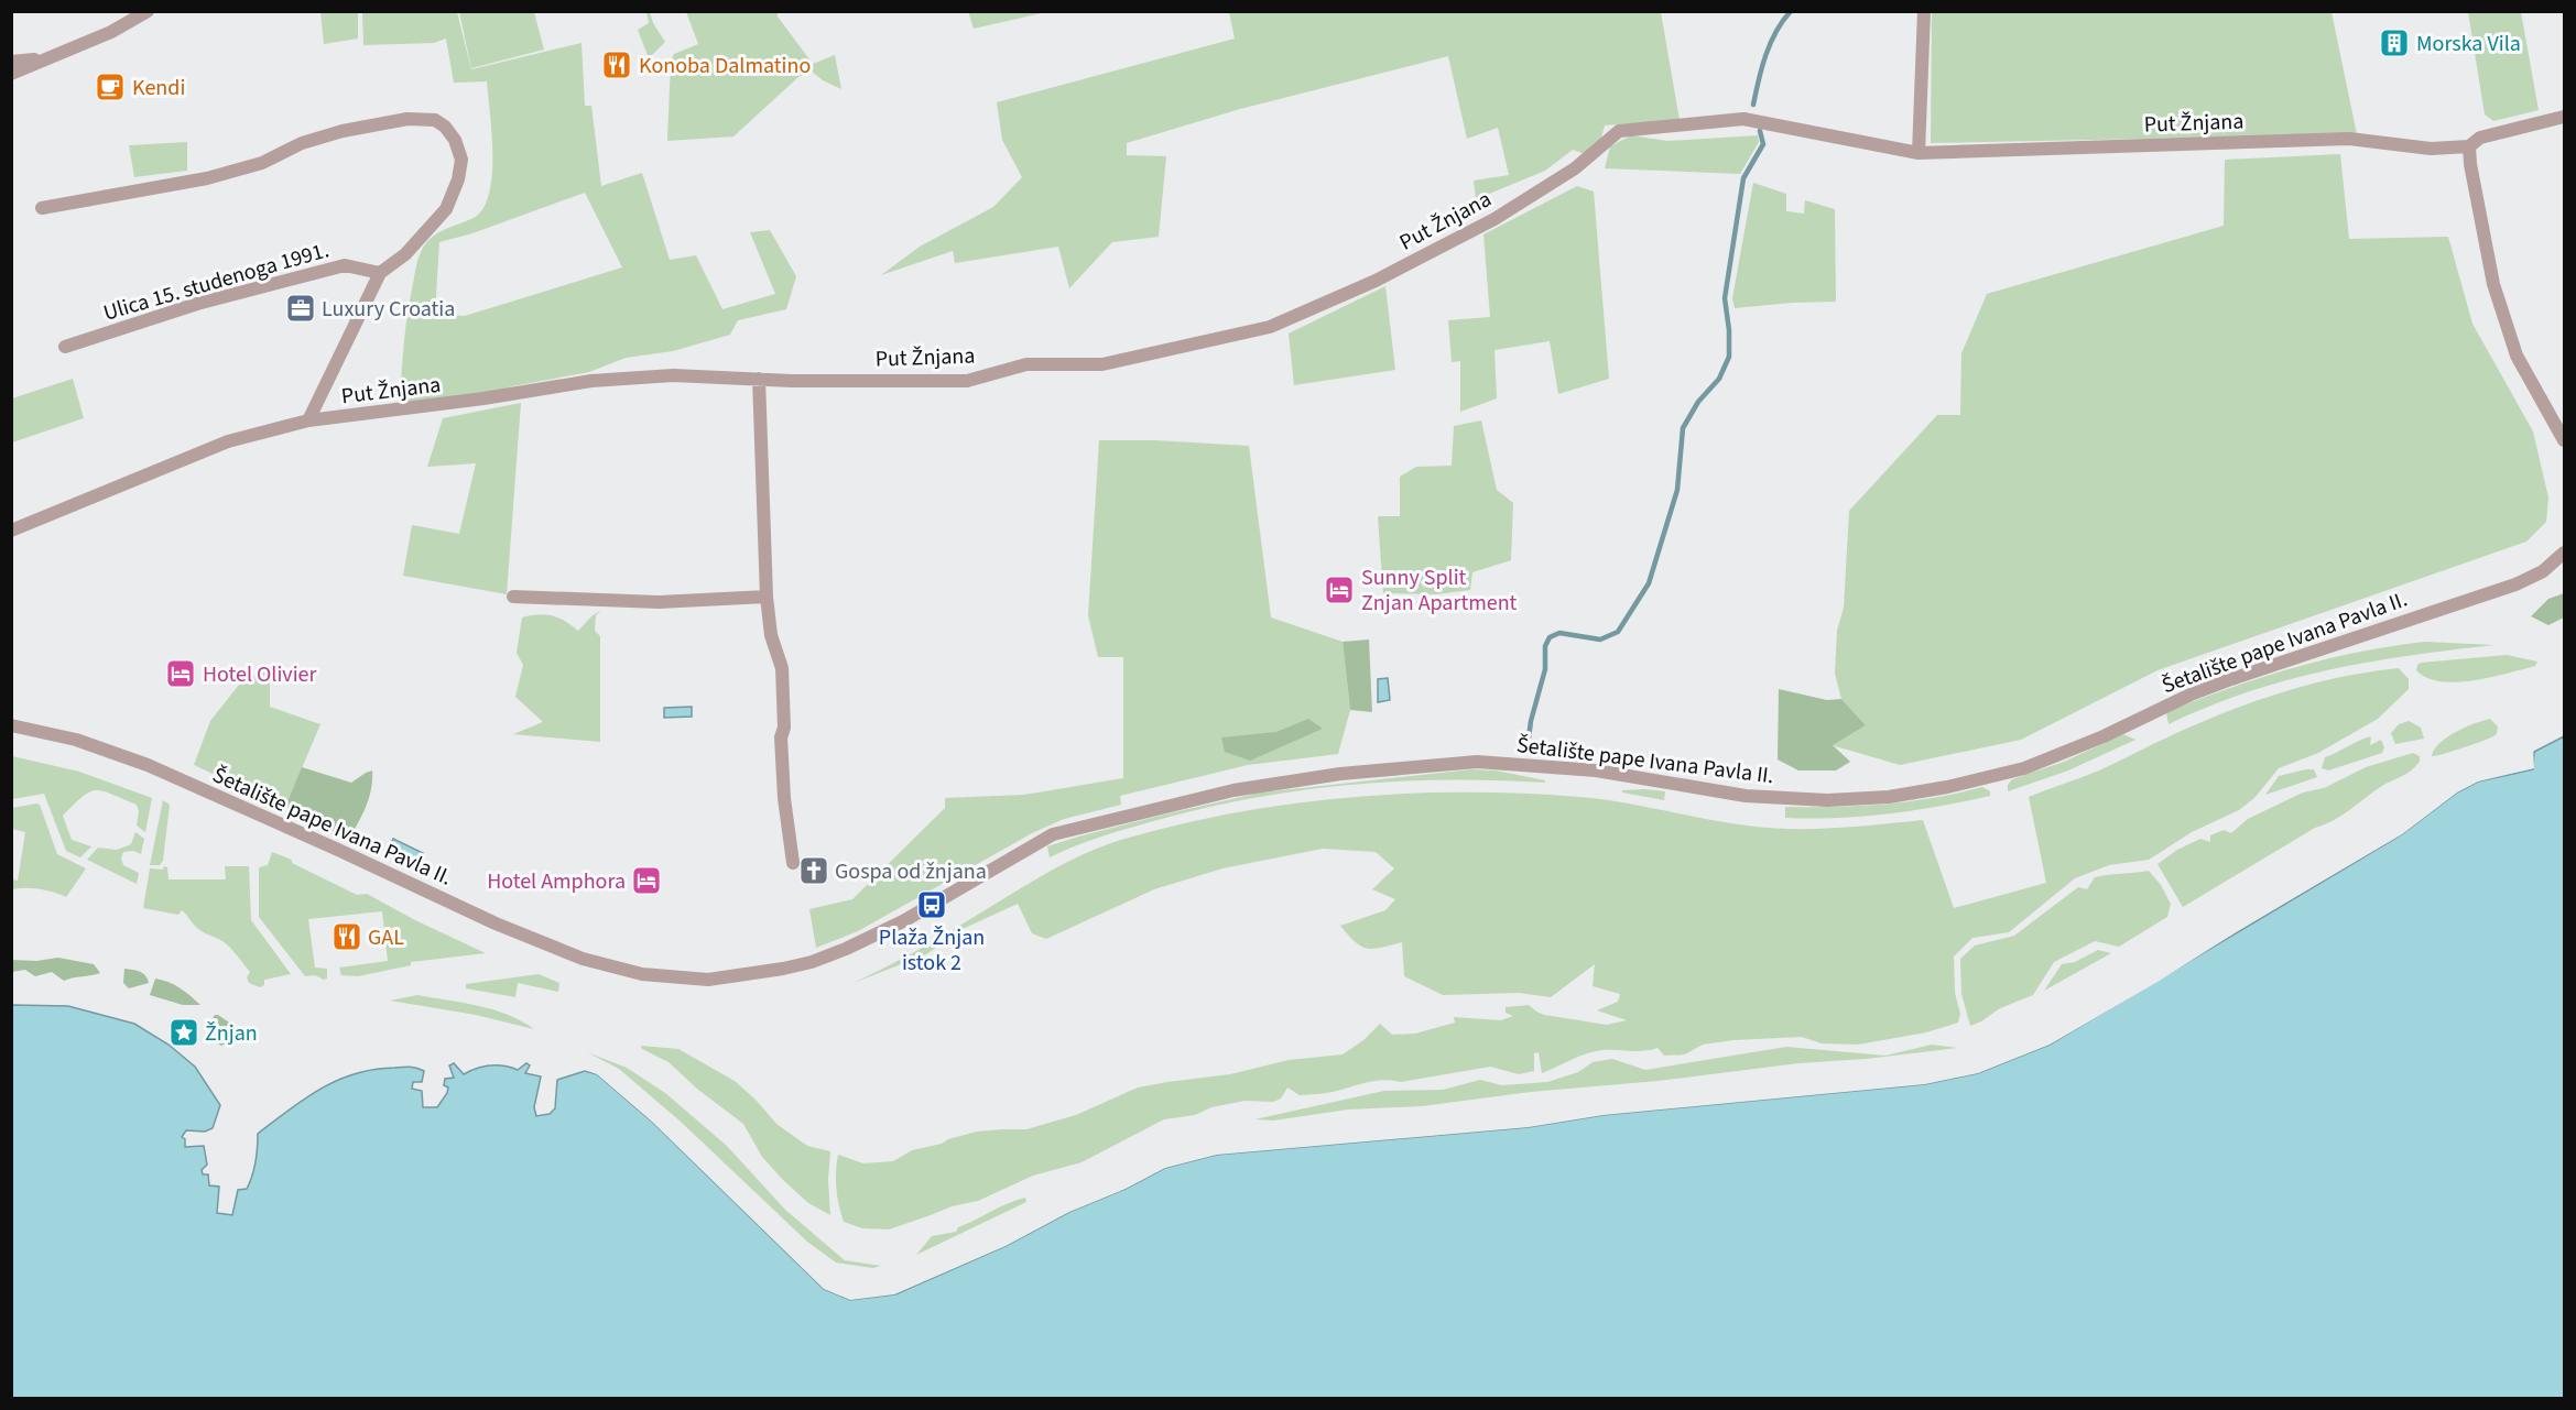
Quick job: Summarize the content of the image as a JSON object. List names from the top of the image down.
{
  "streets": {
    "street": ["Put Žnjana", "Ulica 15. studenoga 1991.", "Šetalište pape Ivana Pavla II."]
  },
  "places": {
    "building": ["Morska Vila"],
    "restaurant": ["Konoba Dalmatino", "GAL"],
    "cafe": ["Kendi"],
    "office": ["Luxury Croatia"],
    "hotel": ["Sunny Split Znjan Apartment", "Hotel Olivier", "Hotel Amphora"],
    "church": ["Gospa od žnjana"],
    "bus stop": ["Plaža Žnjan istok 2"],
    "place": ["Žnjan"]
  }
}
